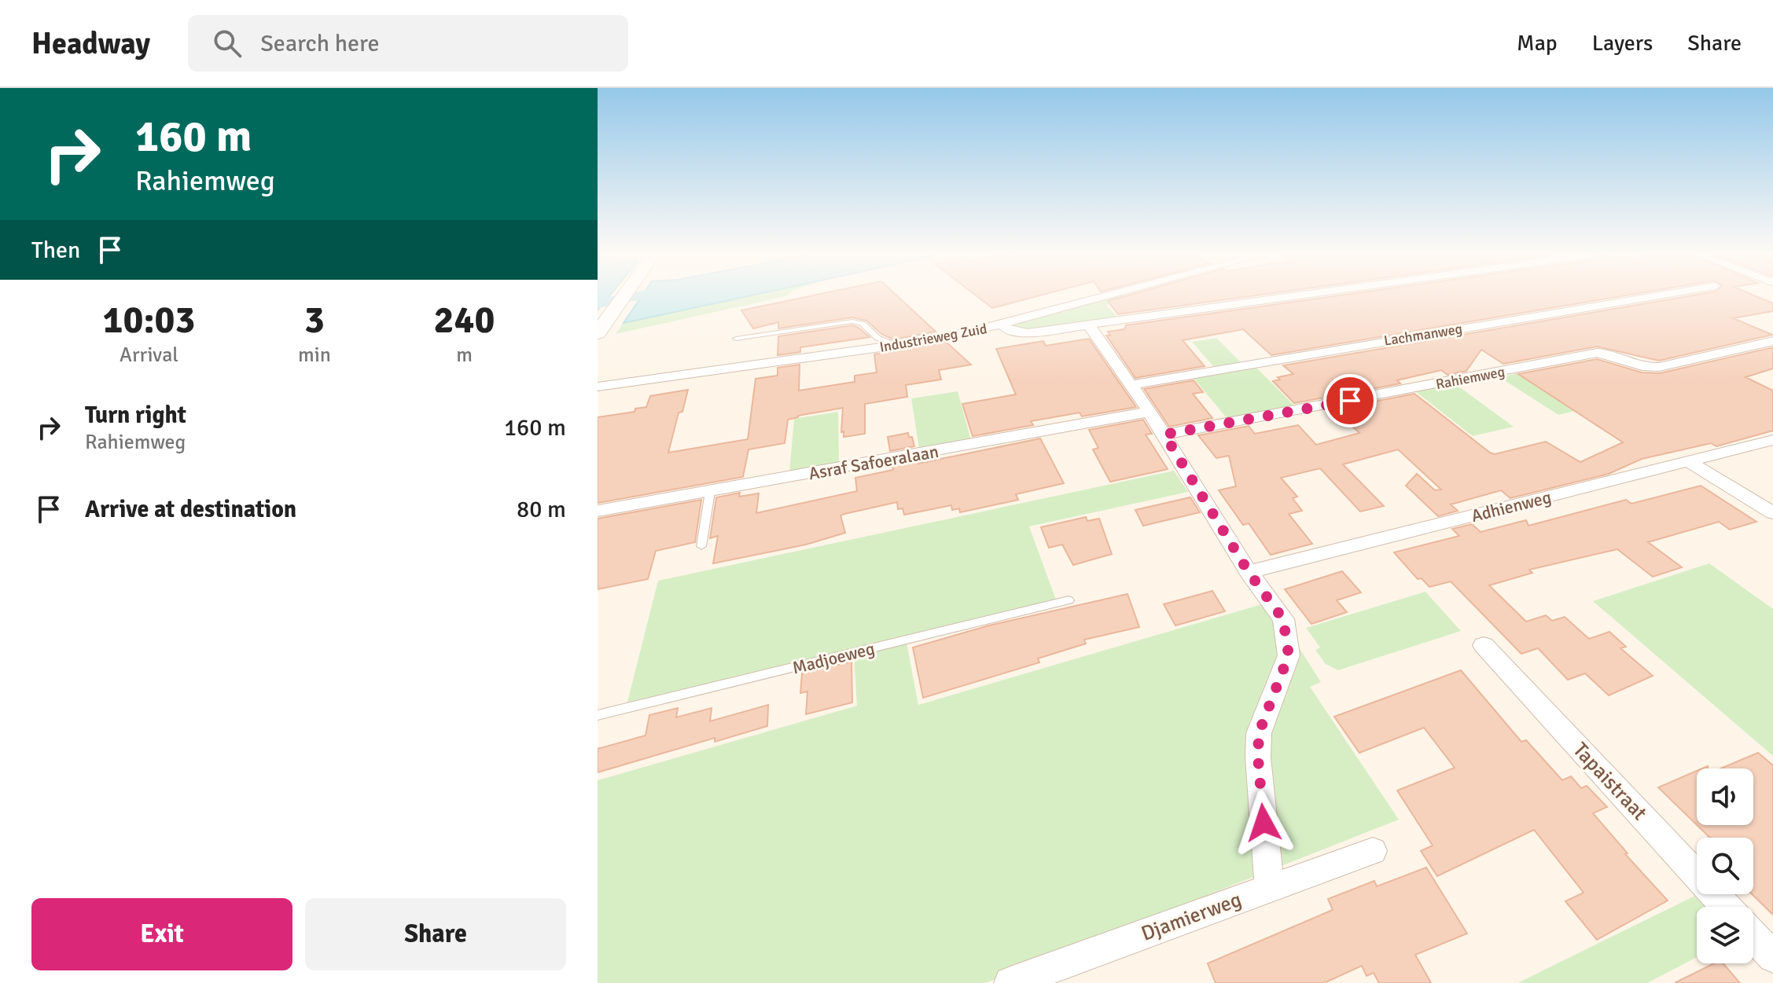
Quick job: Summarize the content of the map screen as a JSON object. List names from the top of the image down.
{
  "streets": {
    "street": [
      "Lachmanweg",
      "Industrieweg Zuid",
      "Rahiemweg",
      "Asraf Safoeralaan",
      "Adhienweg",
      "Tapaistraat",
      "Djamierweg"
    ],
    "lane": ["Madjoeweg"]
  },
  "page": {
    "header": "Headway",
    "search": "Search here",
    "nav": ["Map", "Layers", "Share"],
    "turn": ["160 m", "Rahiemweg"],
    "then": "Then",
    "eta": [
      "10:03",
      "Arrival",
      "3",
      "min",
      "240",
      "m"
    ],
    "list": [
      {
        "name": "Turn right",
        "note": "Rahiemweg",
        "value": "160 m"
      },
      {
        "name": "Arrive at destination",
        "value": "80 m"
      }
    ],
    "buttons": ["Exit", "Share"]
  }
}
